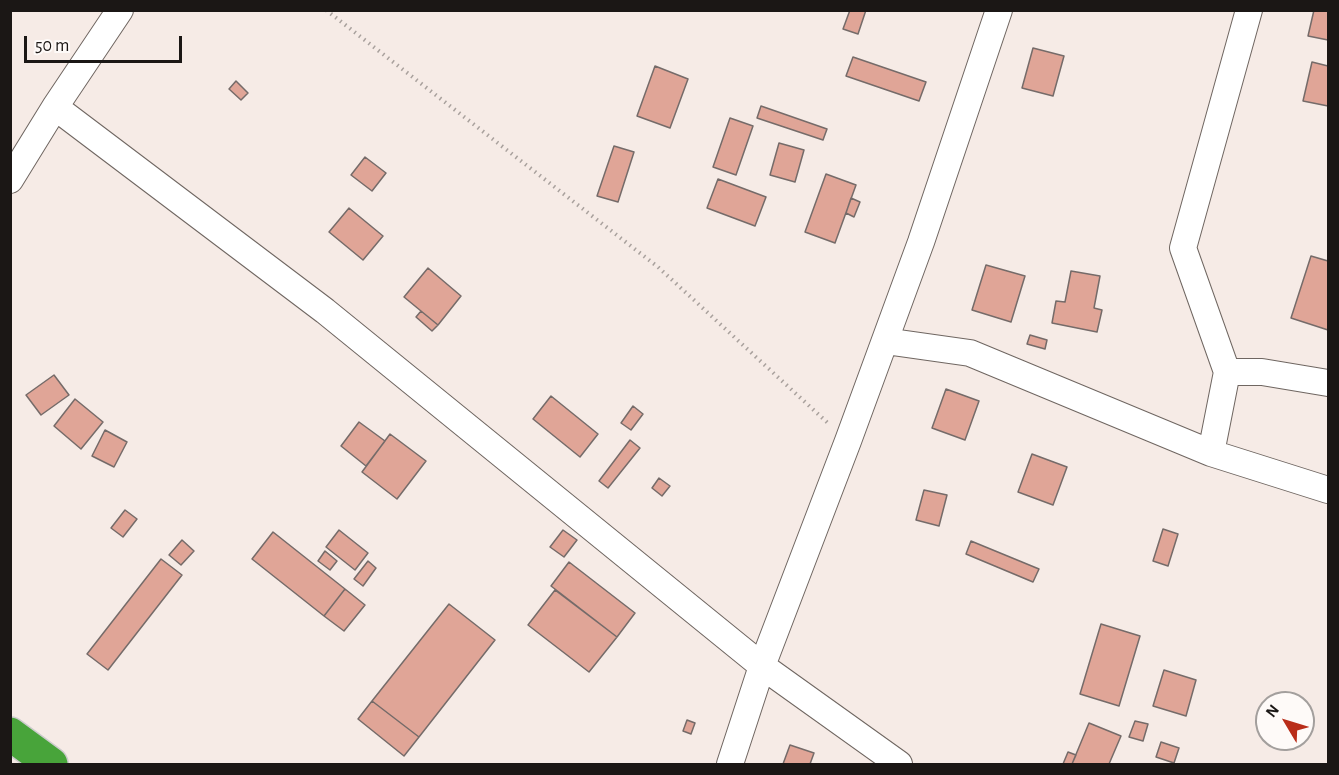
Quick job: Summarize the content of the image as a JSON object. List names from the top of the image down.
{
  "scale_bar": "50 m",
  "north": "top left"
}
